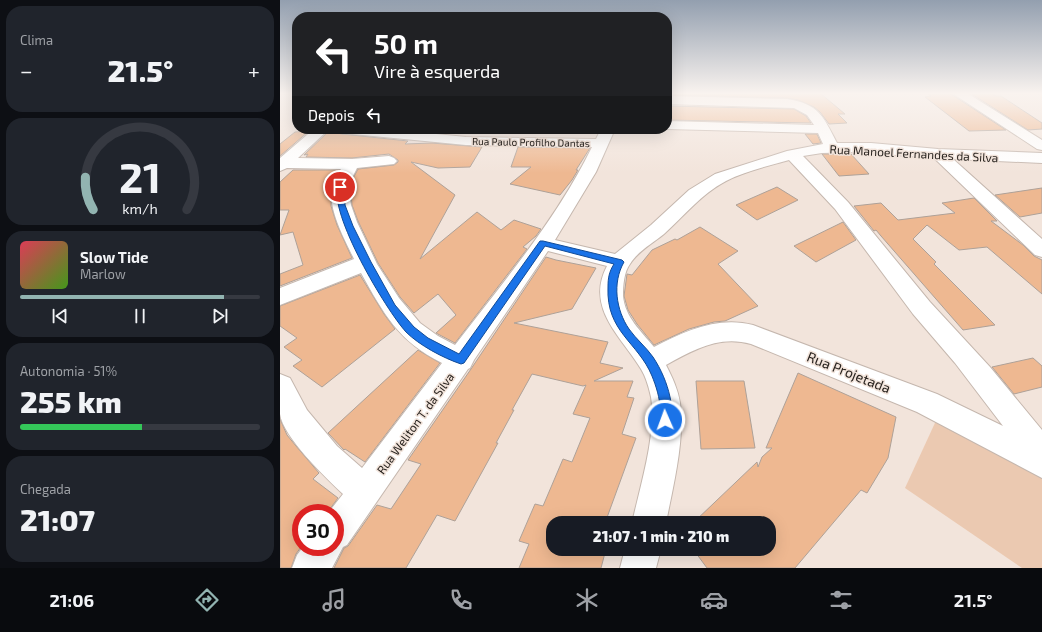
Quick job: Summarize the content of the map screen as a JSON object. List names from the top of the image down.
{
  "streets": {
    "street": [
      "Rua Paulo Profilho Dantas",
      "Rua Manoel Fernandes da Silva",
      "Rua Projetada",
      "Rua Weliton T. da Silva"
    ]
  },
  "crossings": [
    ["Rua Paulo Profilho Dantas", "Rua Weliton T. da Silva"],
    ["Rua Manoel Fernandes da Silva", "Rua Projetada"]
  ],
  "page": {
    "tile": [
      "Clima",
      ["Autonomia · 51%", "255 km"],
      ["Chegada", "21:07"]
    ],
    "turn": ["50 m", "Vire à esquerda"],
    "heat": ["−", "21.5°", "+"],
    "then": "Depois",
    "song": ["Slow Tide", "Marlow"],
    "limit": "30",
    "trip": "21:07 · 1 min · 210 m",
    "tabs": ["21:06", "21.5°"],
    "gauge": ["21", "km/h"]
  }
}
